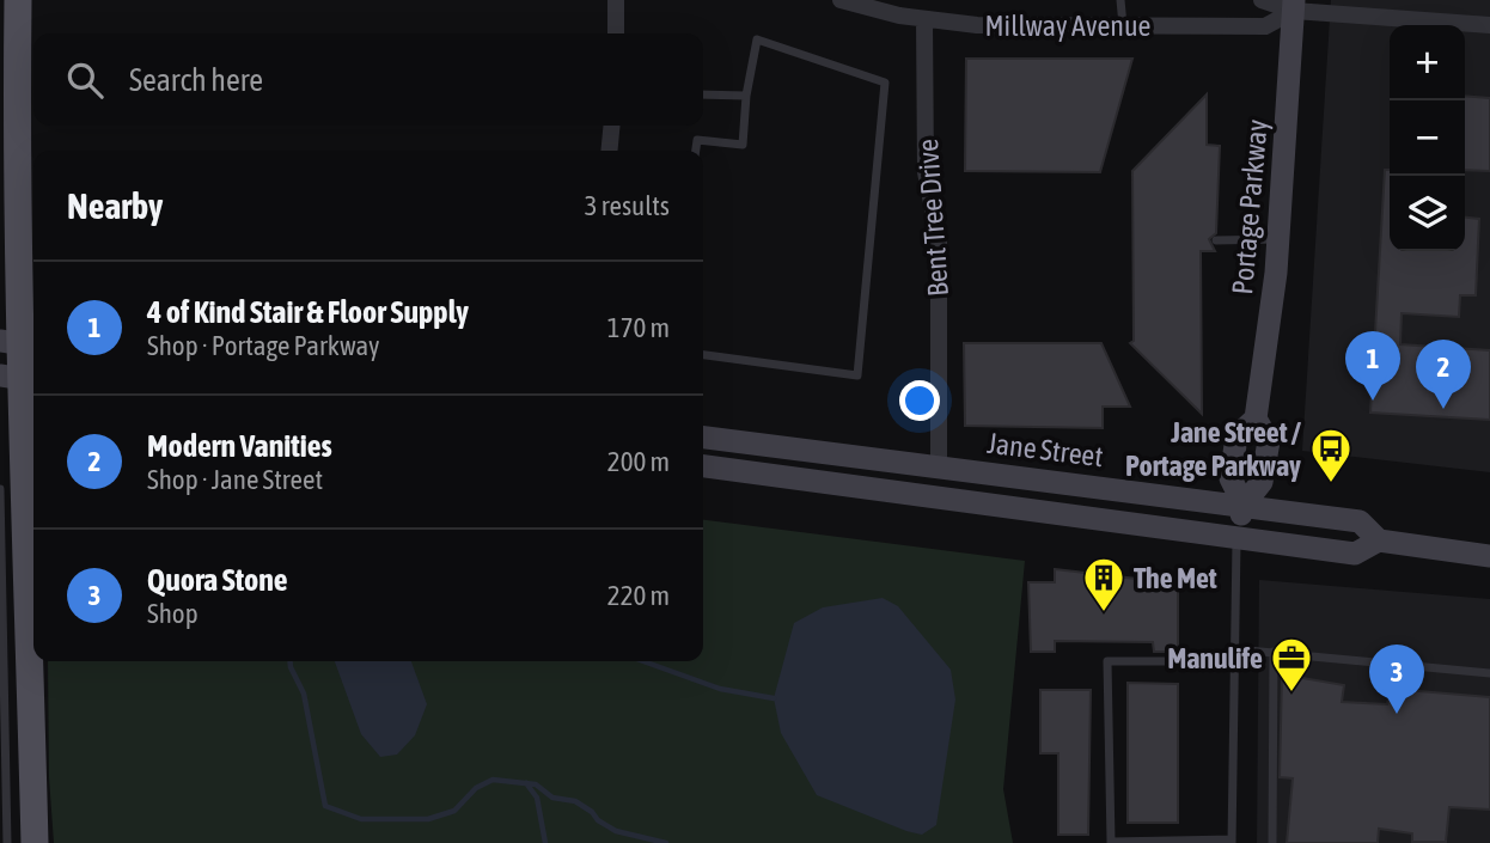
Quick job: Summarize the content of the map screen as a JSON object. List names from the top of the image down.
{
  "streets": {
    "main road": ["Portage Parkway", "Jane Street"],
    "street": ["Millway Avenue", "Bent Tree Drive"]
  },
  "crossings": [
    ["Millway Avenue", "Portage Parkway"],
    ["Millway Avenue", "Bent Tree Drive"],
    ["Portage Parkway", "Jane Street"],
    ["Bent Tree Drive", "Jane Street"]
  ],
  "places": {
    "bus stop": ["Jane Street / Portage Parkway"],
    "building": ["The Met"],
    "office": ["Manulife"]
  },
  "page": {
    "map_buttons": ["+", "−"],
    "search": "Search here",
    "heading": ["Nearby", "3 results"],
    "list": [
      {
        "mark": "1",
        "name": "4 of Kind Stair & Floor Supply",
        "note": "Shop · Portage Parkway",
        "value": "170 m"
      },
      {
        "mark": "2",
        "name": "Modern Vanities",
        "note": "Shop · Jane Street",
        "value": "200 m"
      },
      {
        "mark": "3",
        "name": "Quora Stone",
        "note": "Shop",
        "value": "220 m"
      }
    ],
    "pins": ["1", "2", "3"]
  }
}
